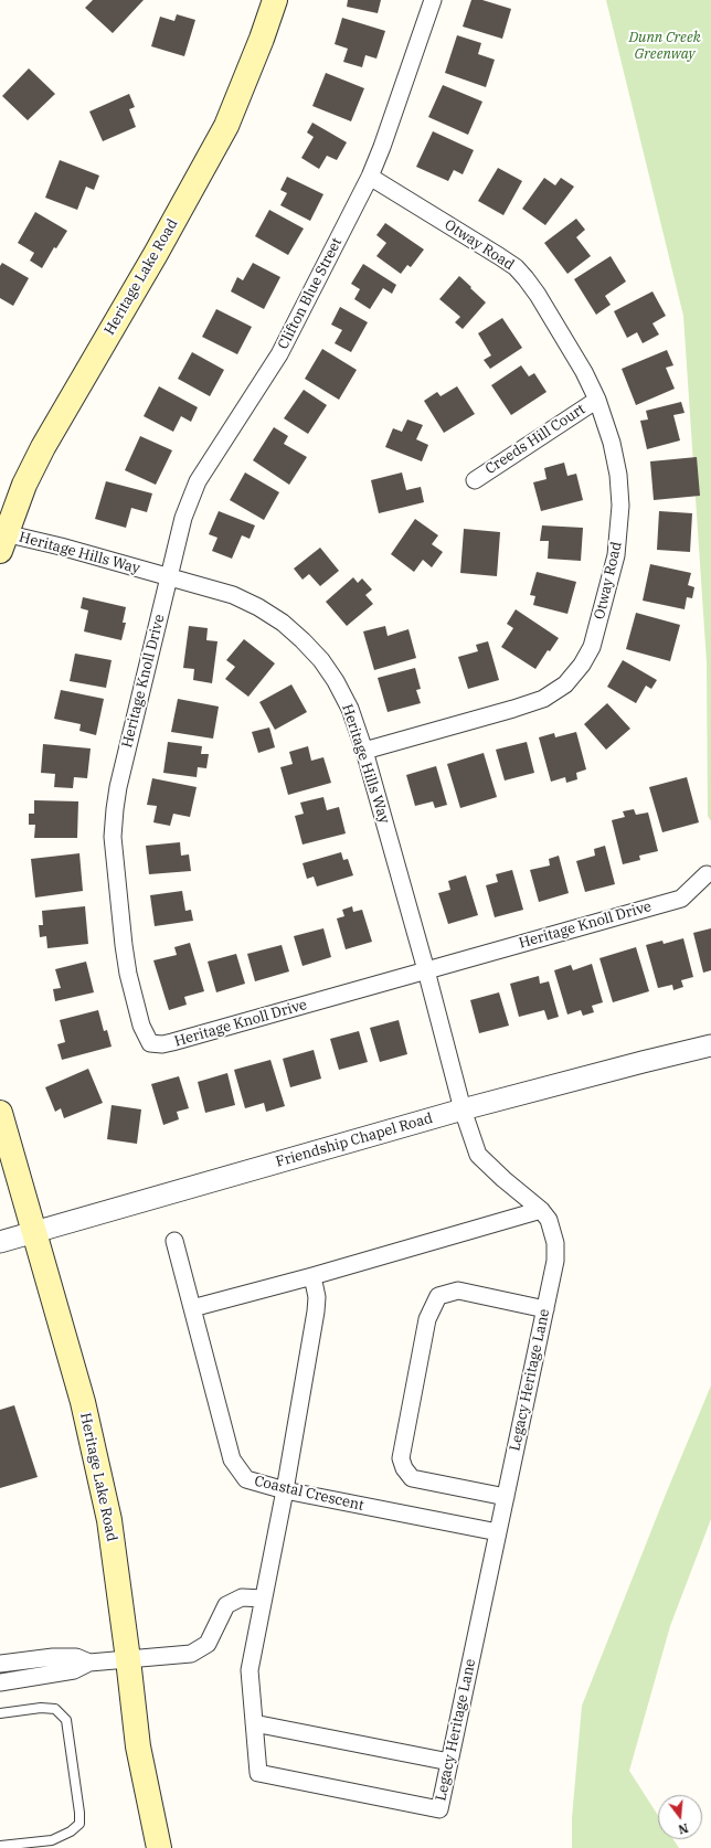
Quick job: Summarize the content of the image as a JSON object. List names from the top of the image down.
{
  "streets": {
    "main road": ["Heritage Lake Road"],
    "street": [
      "Otway Road",
      "Clifton Blue Street",
      "Creeds Hill Court",
      "Heritage Hills Way",
      "Heritage Knoll Drive",
      "Friendship Chapel Road",
      "Legacy Heritage Lane",
      "Coastal Crescent"
    ]
  },
  "crossings": [
    ["Otway Road", "Clifton Blue Street"],
    ["Otway Road", "Creeds Hill Court"],
    ["Otway Road", "Heritage Hills Way"],
    ["Heritage Lake Road", "Heritage Hills Way"],
    ["Heritage Lake Road", "Friendship Chapel Road"],
    ["Clifton Blue Street", "Heritage Hills Way"],
    ["Clifton Blue Street", "Heritage Knoll Drive"],
    ["Heritage Hills Way", "Heritage Knoll Drive"],
    ["Heritage Hills Way", "Friendship Chapel Road"],
    ["Heritage Hills Way", "Legacy Heritage Lane"],
    ["Friendship Chapel Road", "Legacy Heritage Lane"],
    ["Legacy Heritage Lane", "Coastal Crescent"]
  ],
  "parks": ["Dunn Creek Greenway"],
  "north": "bottom"
}
